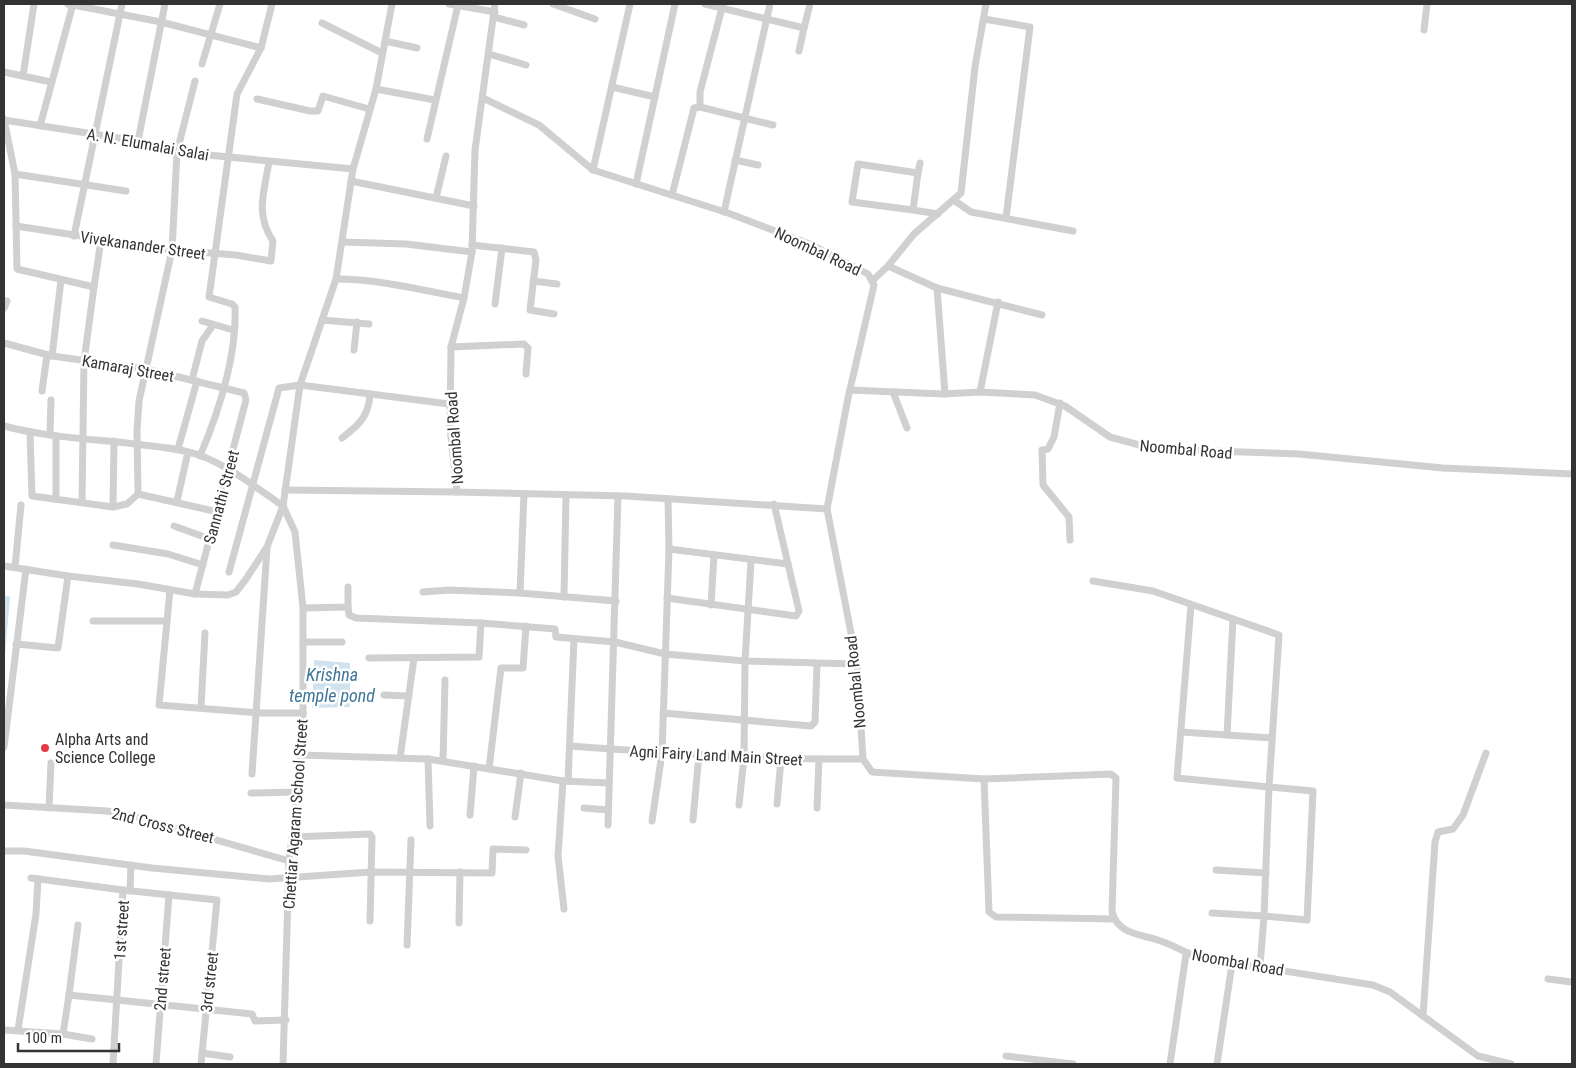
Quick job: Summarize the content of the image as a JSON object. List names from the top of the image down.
{
  "streets": {
    "street": [
      "A. N. Elumalai Salai",
      "Vivekanander Street",
      "Noombal Road",
      "Kamaraj Street",
      "Sannathi Street",
      "Agni Fairy Land Main Street",
      "Chettiar Agaram School Street",
      "2nd Cross Street",
      "1st street",
      "2nd street",
      "3rd street"
    ]
  },
  "crossings": [
    ["A. N. Elumalai Salai", "Vivekanander Street"],
    ["Noombal Road", "Agni Fairy Land Main Street"],
    ["Kamaraj Street", "Sannathi Street"],
    ["Chettiar Agaram School Street", "2nd Cross Street"],
    ["1st street", "2nd street"],
    ["1st street", "3rd street"]
  ],
  "water": ["Krishna temple pond"],
  "places": ["Alpha Arts and Science College"],
  "scale_bar": "100 m"
}
